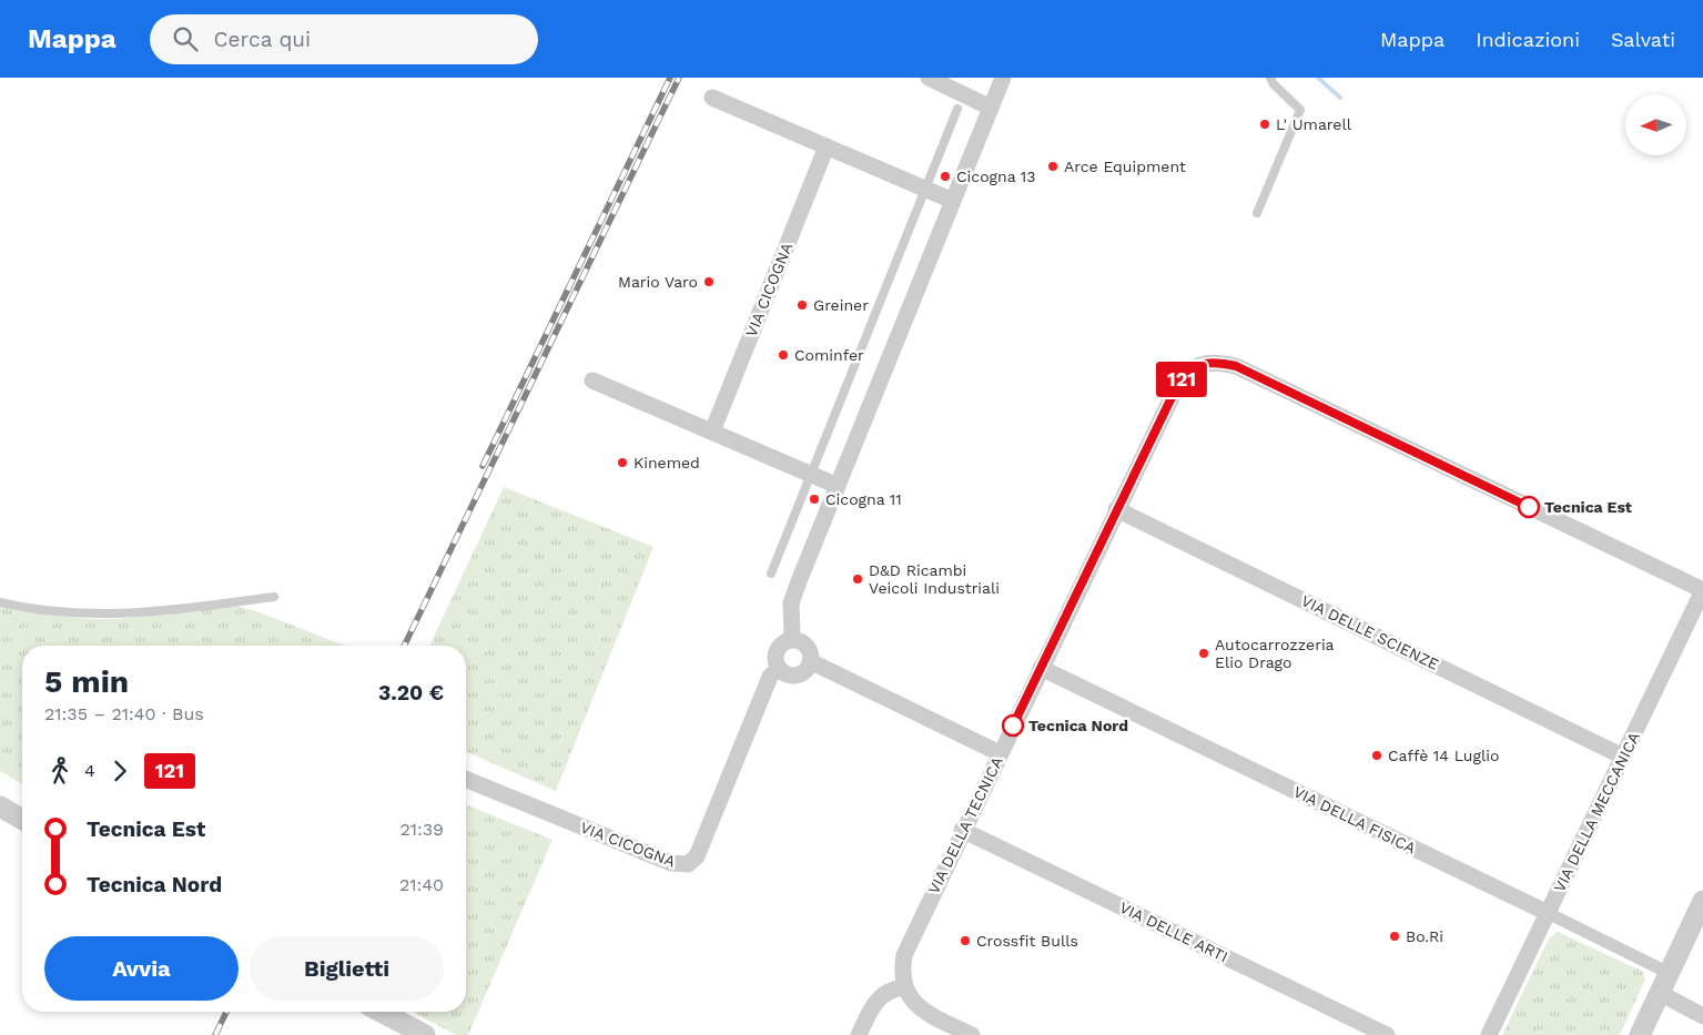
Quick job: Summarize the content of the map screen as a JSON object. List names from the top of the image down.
{
  "streets": {
    "street": [
      "VIA CICOGNA",
      "VIA DELLE SCIENZE",
      "VIA DELLA MECCANICA",
      "VIA DELLA FISICA",
      "VIA DELLA TECNICA",
      "VIA DELLE ARTI"
    ]
  },
  "crossings": [
    ["VIA DELLE SCIENZE", "VIA DELLA MECCANICA"],
    ["VIA DELLE SCIENZE", "VIA DELLA TECNICA"],
    ["VIA DELLA MECCANICA", "VIA DELLA FISICA"],
    ["VIA DELLA MECCANICA", "VIA DELLA TECNICA"],
    ["VIA DELLA FISICA", "VIA DELLA TECNICA"],
    ["VIA DELLA TECNICA", "VIA DELLE ARTI"]
  ],
  "places": [
    "L' Umarell",
    "Arce Equipment",
    "Cicogna 13",
    "Mario Varo",
    "Greiner",
    "Cominfer",
    "Kinemed",
    "Cicogna 11",
    "Tecnica Est",
    "D&D Ricambi Veicoli Industriali",
    "Autocarrozzeria Elio Drago",
    "Tecnica Nord",
    "Caffè 14 Luglio",
    "Bo.Ri",
    "Crossfit Bulls"
  ],
  "lines": ["bus line 121"],
  "north": "left",
  "page": {
    "header": "Mappa",
    "search": "Cerca qui",
    "nav": ["Mappa", "Indicazioni", "Salvati"],
    "on_map": "121",
    "heading": ["5 min", "21:35 – 21:40 · Bus", "3.20 €"],
    "legs": ["4", "121"],
    "list": [
      {
        "name": "Tecnica Est",
        "value": "21:39"
      },
      {
        "name": "Tecnica Nord",
        "value": "21:40"
      }
    ],
    "buttons": ["Avvia", "Biglietti"]
  }
}
